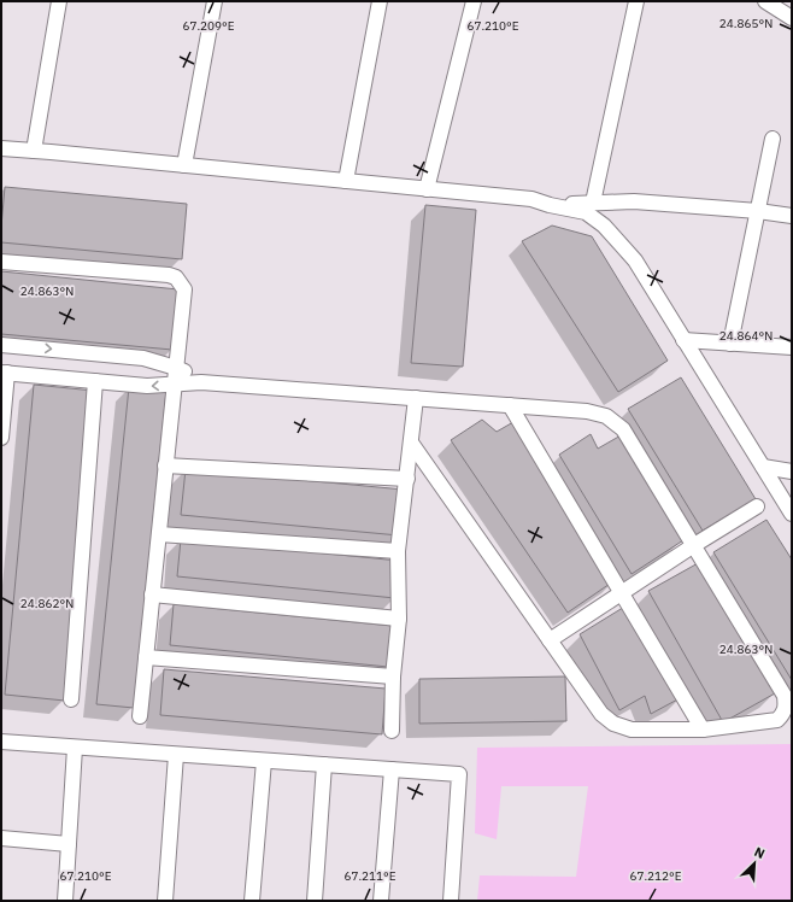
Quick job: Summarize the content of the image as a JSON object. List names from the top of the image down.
{
  "north": "top right",
  "coordinates": [
    "24.865°N",
    "67.209°E",
    "67.210°E",
    "24.863°N",
    "24.864°N",
    "24.862°N",
    "67.212°E",
    "67.211°E"
  ]
}
